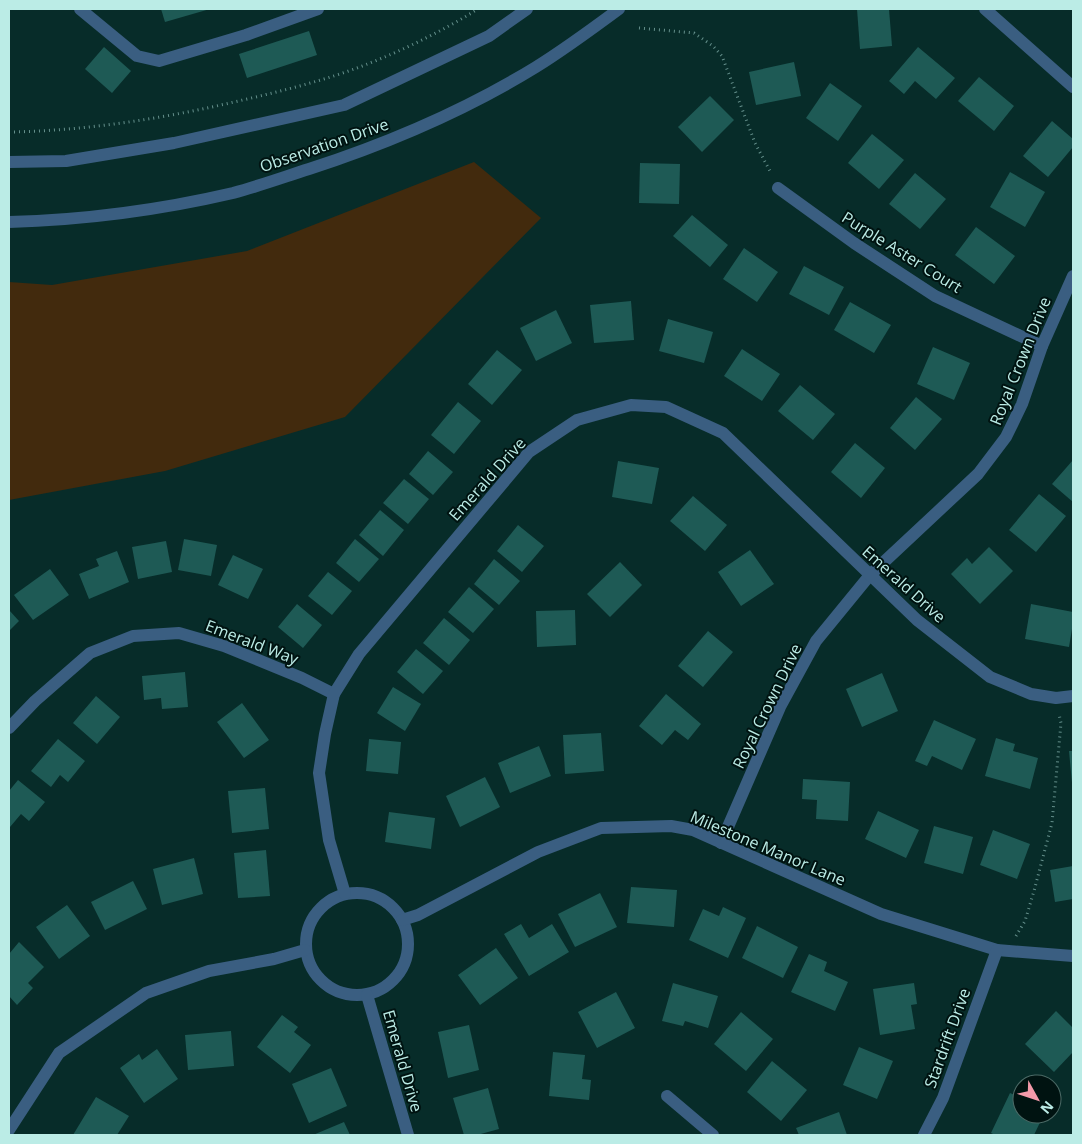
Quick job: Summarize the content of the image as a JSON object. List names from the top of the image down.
{
  "streets": {
    "street": [
      "Observation Drive",
      "Purple Aster Court",
      "Royal Crown Drive",
      "Emerald Drive",
      "Emerald Way",
      "Milestone Manor Lane",
      "Stardrift Drive"
    ]
  },
  "crossings": [
    ["Purple Aster Court", "Royal Crown Drive"],
    ["Royal Crown Drive", "Emerald Drive"],
    ["Royal Crown Drive", "Milestone Manor Lane"],
    ["Emerald Drive", "Emerald Way"],
    ["Emerald Drive", "Milestone Manor Lane"],
    ["Milestone Manor Lane", "Stardrift Drive"]
  ],
  "north": "bottom right"
}
